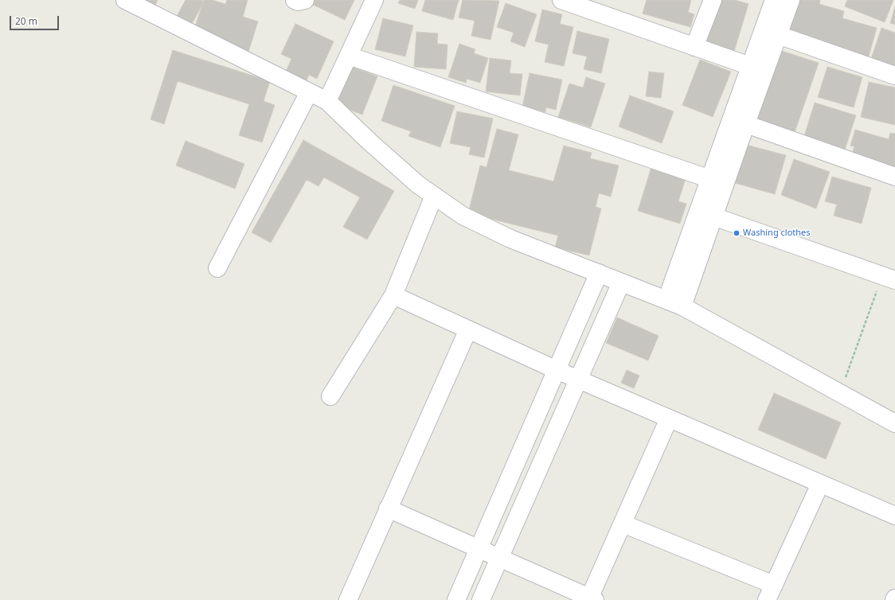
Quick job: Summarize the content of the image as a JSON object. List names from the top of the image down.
{
  "places": ["Washing clothes"],
  "scale_bar": "20 m"
}
